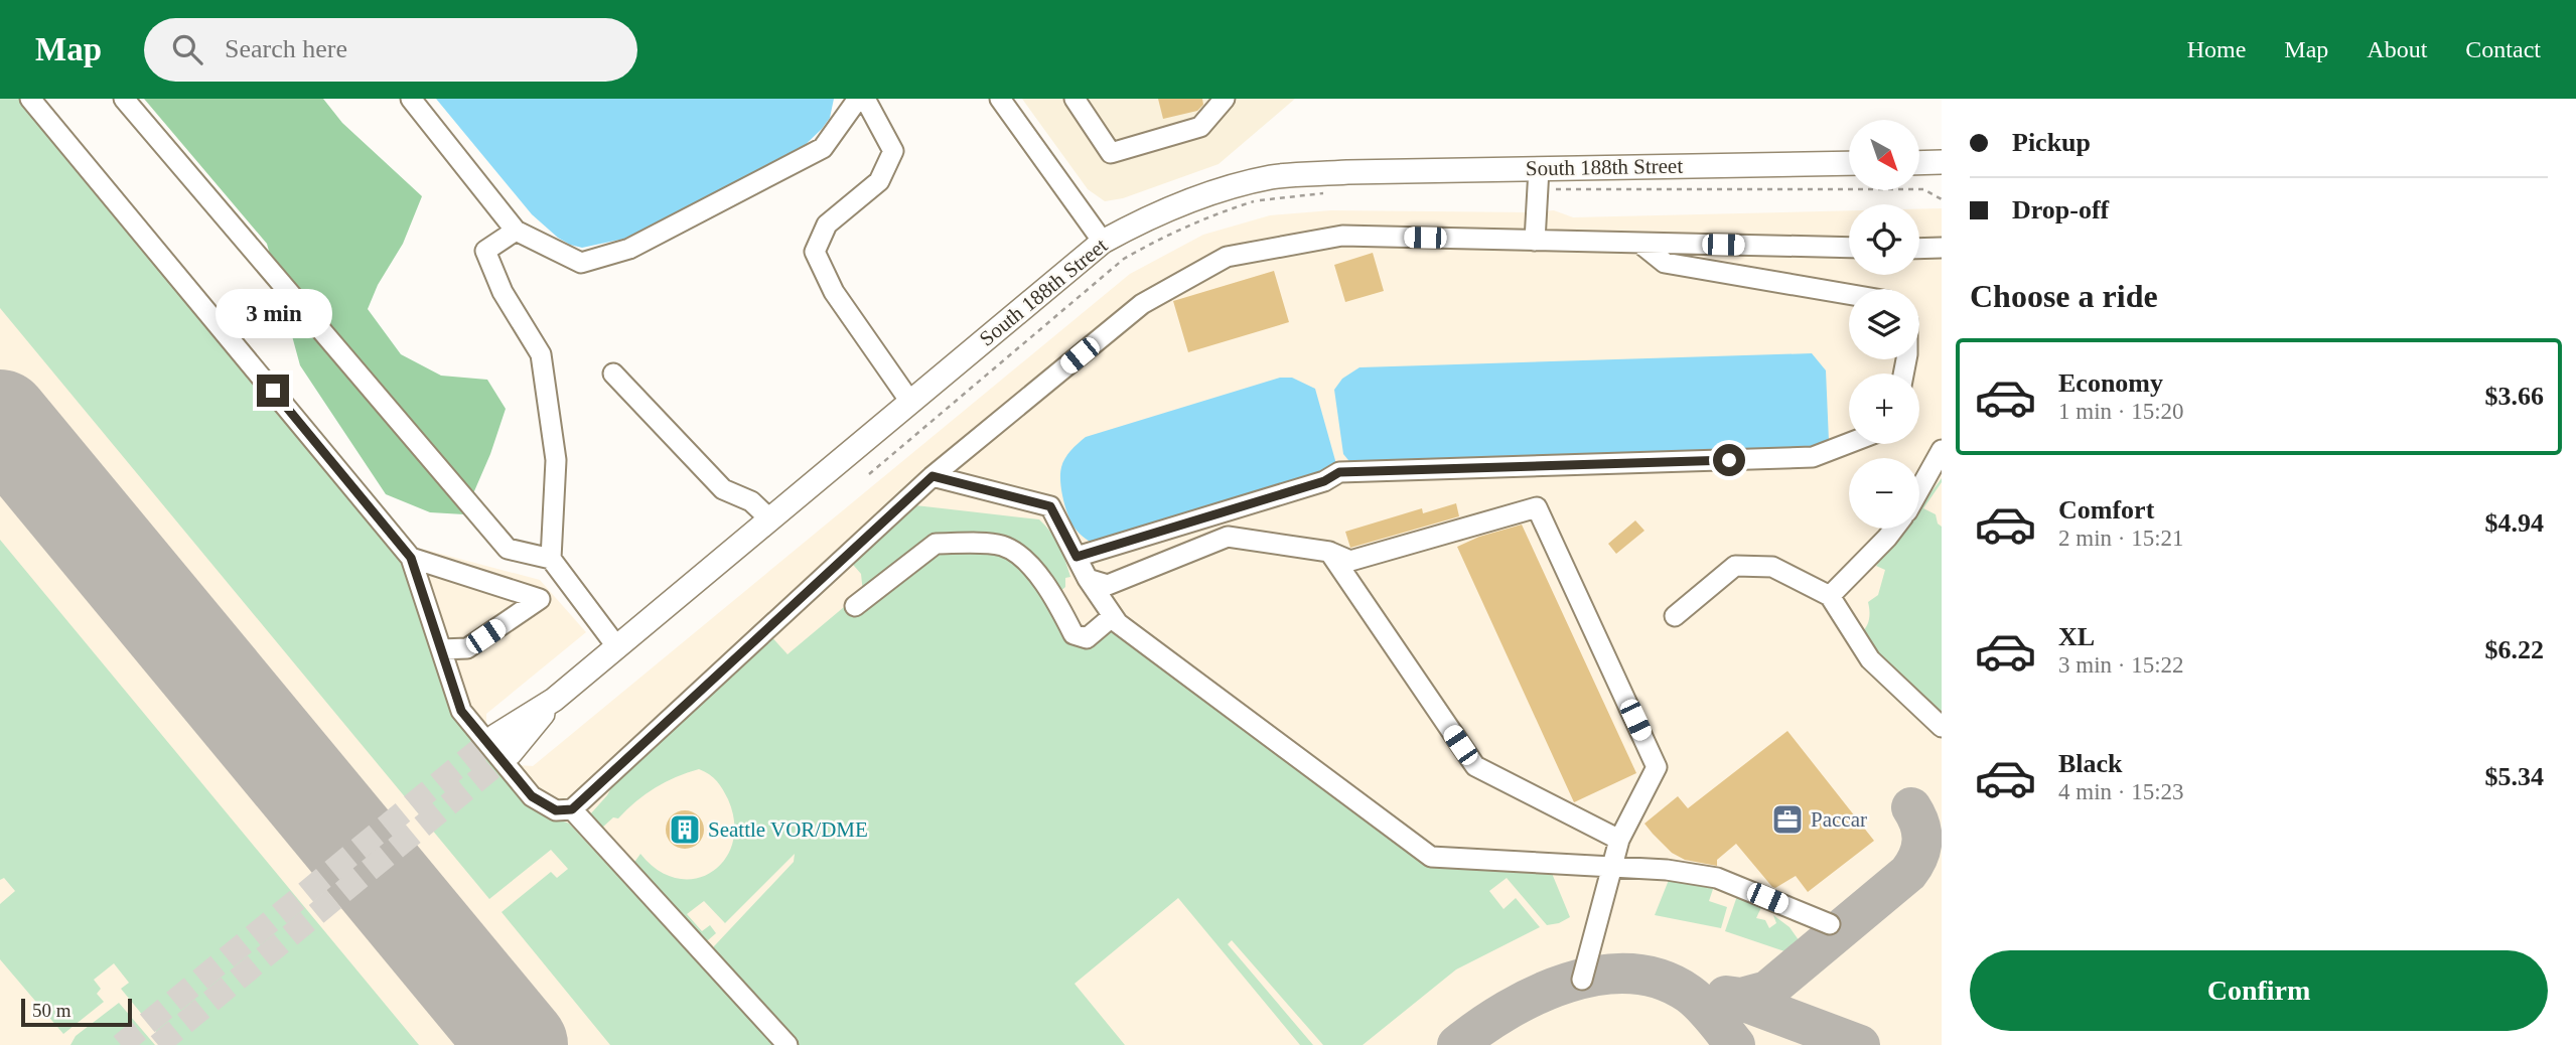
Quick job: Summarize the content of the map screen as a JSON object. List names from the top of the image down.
{
  "streets": {
    "main road": ["South 188th Street"]
  },
  "places": {
    "office": ["Paccar"],
    "building": ["Seattle VOR/DME"]
  },
  "scale_bar": "50 m",
  "north": "bottom right",
  "page": {
    "header": "Map",
    "search": "Search here",
    "nav": [
      "Home",
      "Map",
      "About",
      "Contact"
    ],
    "banner": ["Pickup", "Drop-off"],
    "map_buttons": ["+", "−"],
    "heading": "Choose a ride",
    "bubble": "3 min",
    "list": [
      {
        "name": "Economy",
        "note": "1 min · 15:20",
        "value": "$3.66"
      },
      {
        "name": "Comfort",
        "note": "2 min · 15:21",
        "value": "$4.94"
      },
      {
        "name": "XL",
        "note": "3 min · 15:22",
        "value": "$6.22"
      },
      {
        "name": "Black",
        "note": "4 min · 15:23",
        "value": "$5.34"
      }
    ],
    "buttons": "Confirm",
    "scale": "50 m"
  }
}
